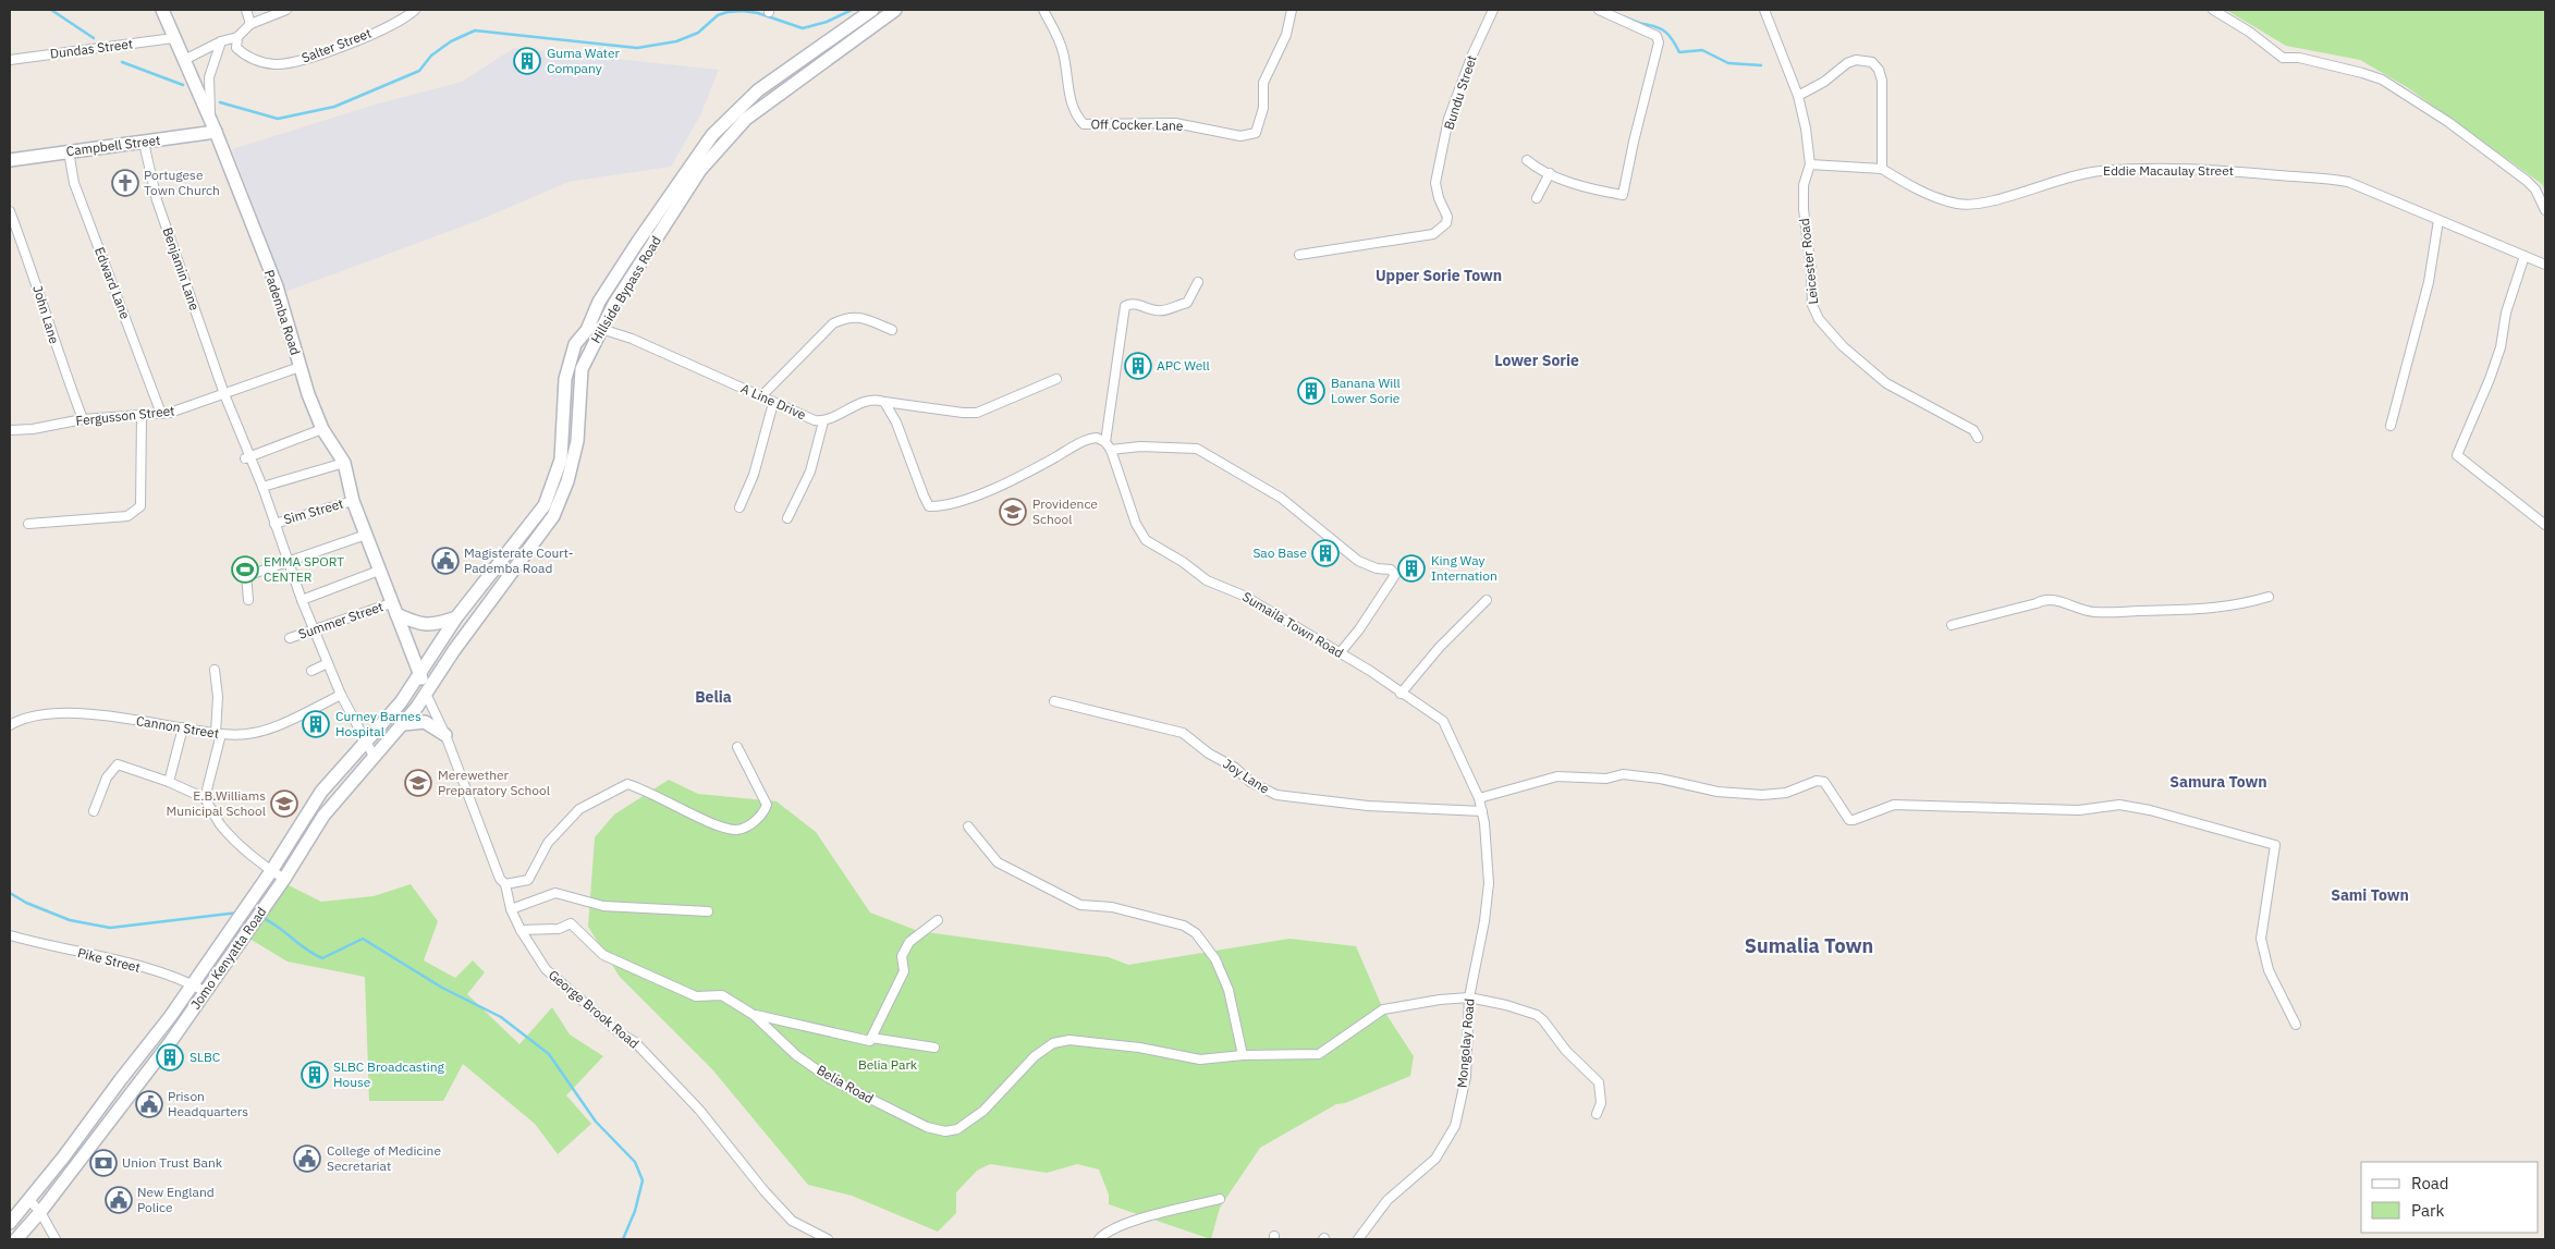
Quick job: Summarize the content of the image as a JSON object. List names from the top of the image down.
{
  "streets": {
    "main road": [
      "Campbell Street",
      "Hillside Bypass Road",
      "Pademba Road",
      "Jomo Kenyatta Road"
    ],
    "street": [
      "Salter Street",
      "Dundas Street",
      "Bundu Street",
      "Off Cocker Lane",
      "Eddie Macaulay Street",
      "Leicester Road",
      "Benjamin Lane",
      "Edward Lane",
      "John Lane",
      "A Line Drive",
      "Fergusson Street",
      "Sim Street",
      "Summer Street",
      "Sumaila Town Road",
      "Cannon Street",
      "Joy Lane",
      "Pike Street",
      "George Brook Road",
      "Mongolay Road",
      "Belia Road"
    ]
  },
  "crossings": [
    ["Dundas Street", "Pademba Road"],
    ["Campbell Street", "Benjamin Lane"],
    ["Campbell Street", "Edward Lane"],
    ["Campbell Street", "Pademba Road"],
    ["Benjamin Lane", "Fergusson Street"],
    ["Benjamin Lane", "Sim Street"],
    ["Benjamin Lane", "Summer Street"],
    ["Benjamin Lane", "Cannon Street"],
    ["Benjamin Lane", "Jomo Kenyatta Road"],
    ["Edward Lane", "Fergusson Street"],
    ["Hillside Bypass Road", "A Line Drive"],
    ["Hillside Bypass Road", "Jomo Kenyatta Road"],
    ["Hillside Bypass Road", "George Brook Road"],
    ["Pademba Road", "Fergusson Street"],
    ["Pademba Road", "Sim Street"],
    ["Pademba Road", "Summer Street"],
    ["John Lane", "Fergusson Street"],
    ["Sumaila Town Road", "Joy Lane"],
    ["Sumaila Town Road", "Mongolay Road"],
    ["Joy Lane", "Mongolay Road"],
    ["Jomo Kenyatta Road", "Pike Street"],
    ["Jomo Kenyatta Road", "George Brook Road"],
    ["George Brook Road", "Belia Road"]
  ],
  "districts": [
    "Upper Sorie Town",
    "Lower Sorie",
    "Belia",
    "Samura Town",
    "Sami Town",
    "Sumalia Town"
  ],
  "parks": ["Belia Park"],
  "places": {
    "building": [
      "Guma Water Company",
      "APC Well",
      "Banana Will Lower Sorie",
      "Sao Base",
      "King Way Internation",
      "Curney Barnes Hospital",
      "SLBC",
      "SLBC Broadcasting House"
    ],
    "church": ["Portugese Town Church"],
    "school or university": ["Providence School", "Merewether Preparatory School", "E.B.Williams Municipal School"],
    "public building": [
      "Magisterate Court- Pademba Road",
      "Prison Headquarters",
      "College of Medicine Secretariat",
      "New England Police"
    ],
    "sports": ["EMMA SPORT CENTER"],
    "bank": ["Union Trust Bank"]
  },
  "legend": ["Road", "Park"]
}
